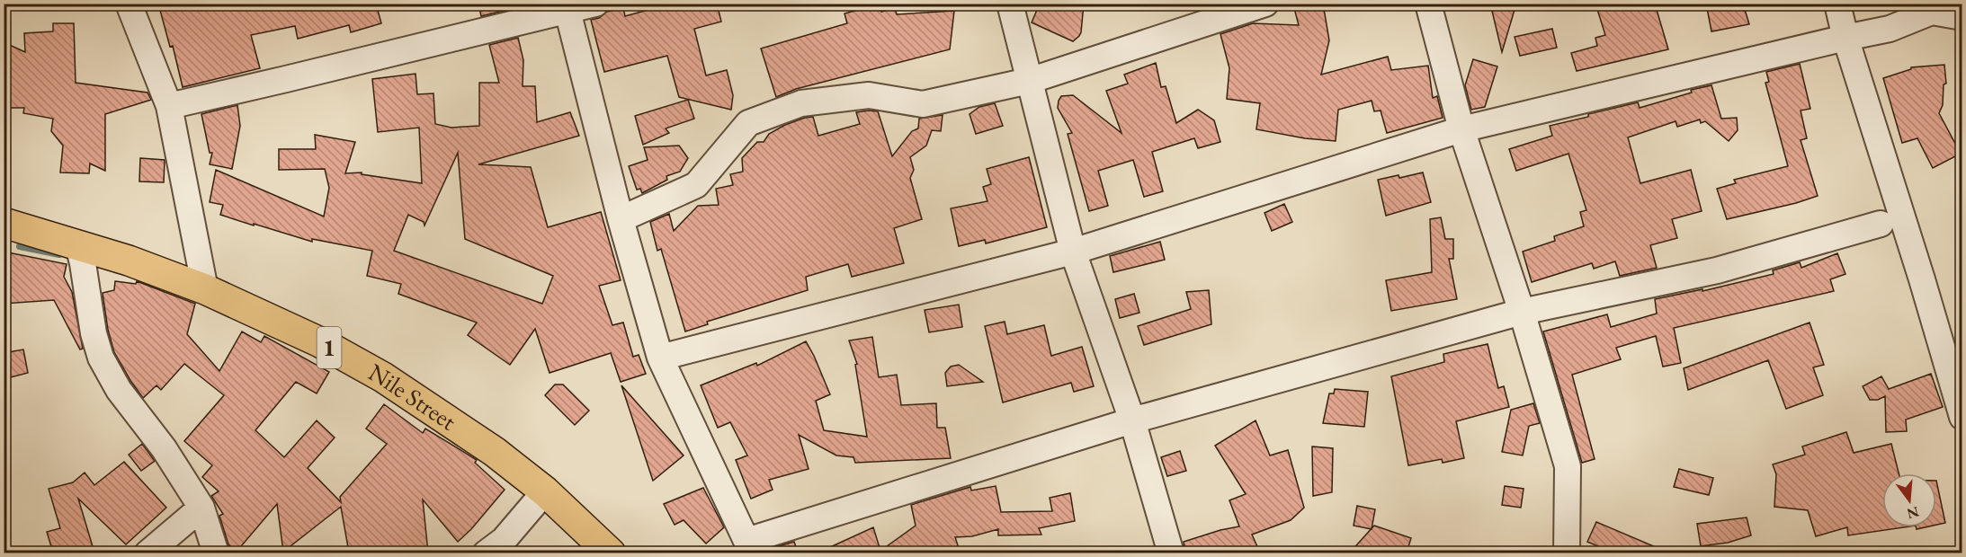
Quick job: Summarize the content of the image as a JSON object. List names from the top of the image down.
{
  "streets": {
    "main road": ["1", "Nile Street"]
  },
  "north": "bottom"
}
